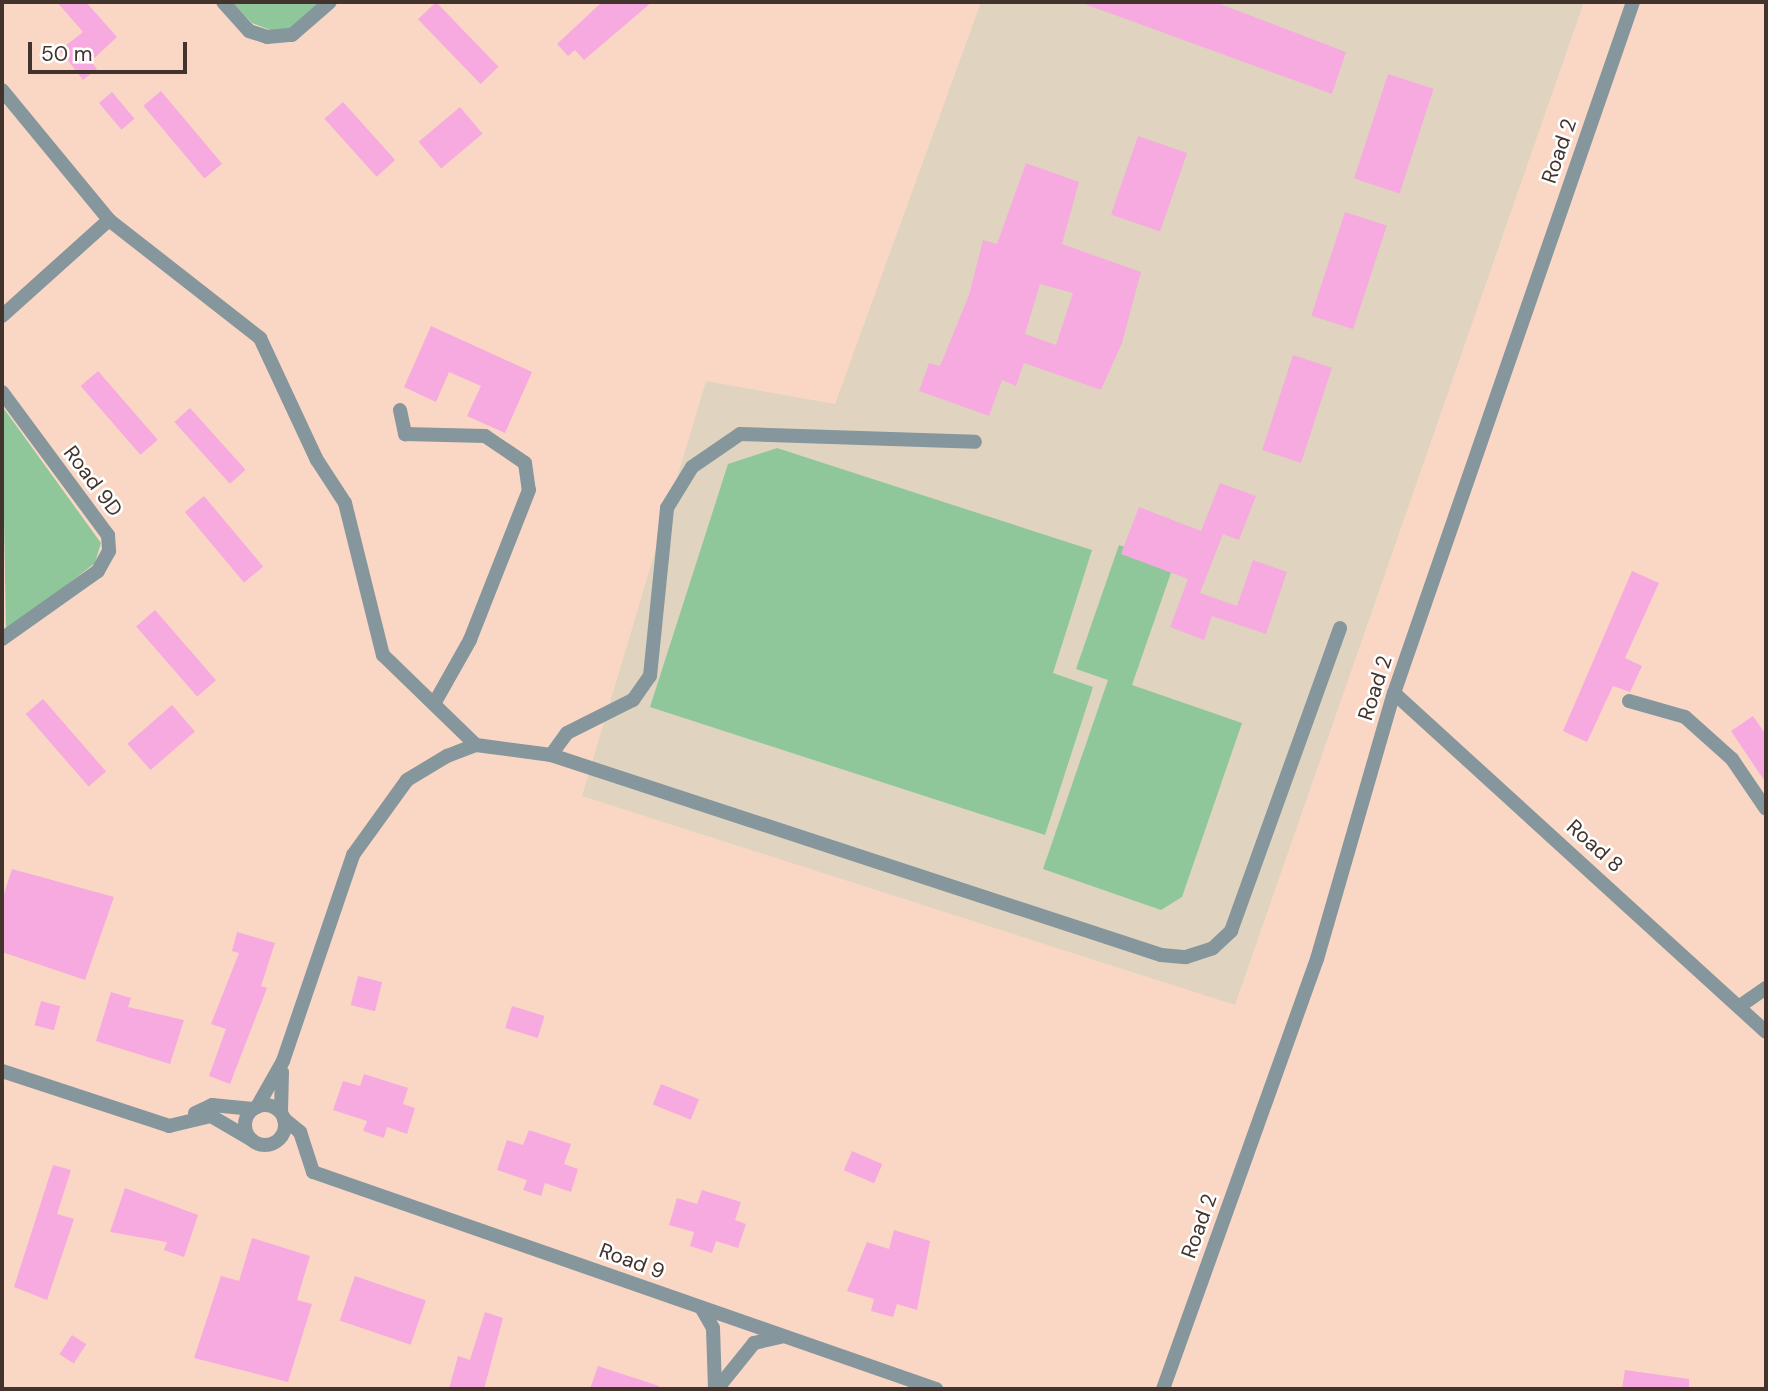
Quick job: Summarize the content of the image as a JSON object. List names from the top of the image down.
{
  "streets": {
    "street": [
      "Road 2",
      "Road 9D",
      "Road 8",
      "Road 9"
    ]
  },
  "crossings": [
    ["Road 2", "Road 8"]
  ],
  "scale_bar": "50 m"
}
